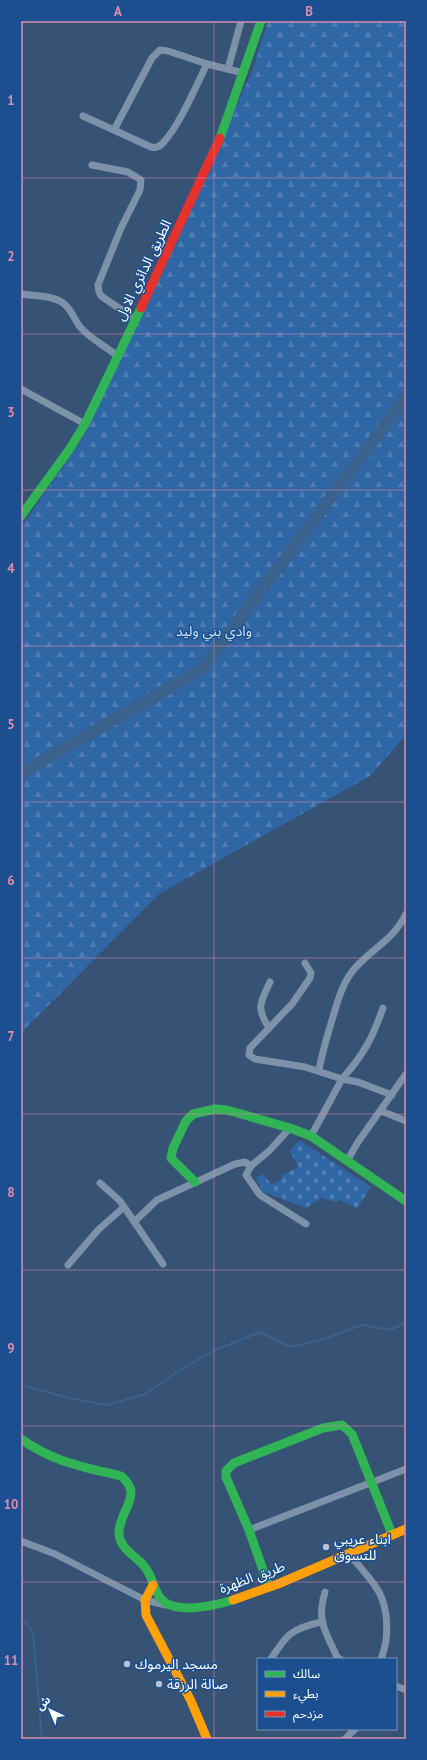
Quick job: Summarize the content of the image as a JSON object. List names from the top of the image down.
{
  "streets": {
    "main road": ["الطريق الدائري الاول", "طريق الظهرة"]
  },
  "parks": ["وادي بني وليد"],
  "places": ["ابناء عريبي للتسوق", "مسجد اليرموك", "صالة الرزقة"],
  "legend": ["سالك", "بطيء", "مزدحم"],
  "north": "top left",
  "grid": {
    "columns": ["A", "B"],
    "rows": [
      "1",
      "2",
      "3",
      "4",
      "5",
      "6",
      "7",
      "8",
      "9",
      "10",
      "11"
    ]
  }
}
